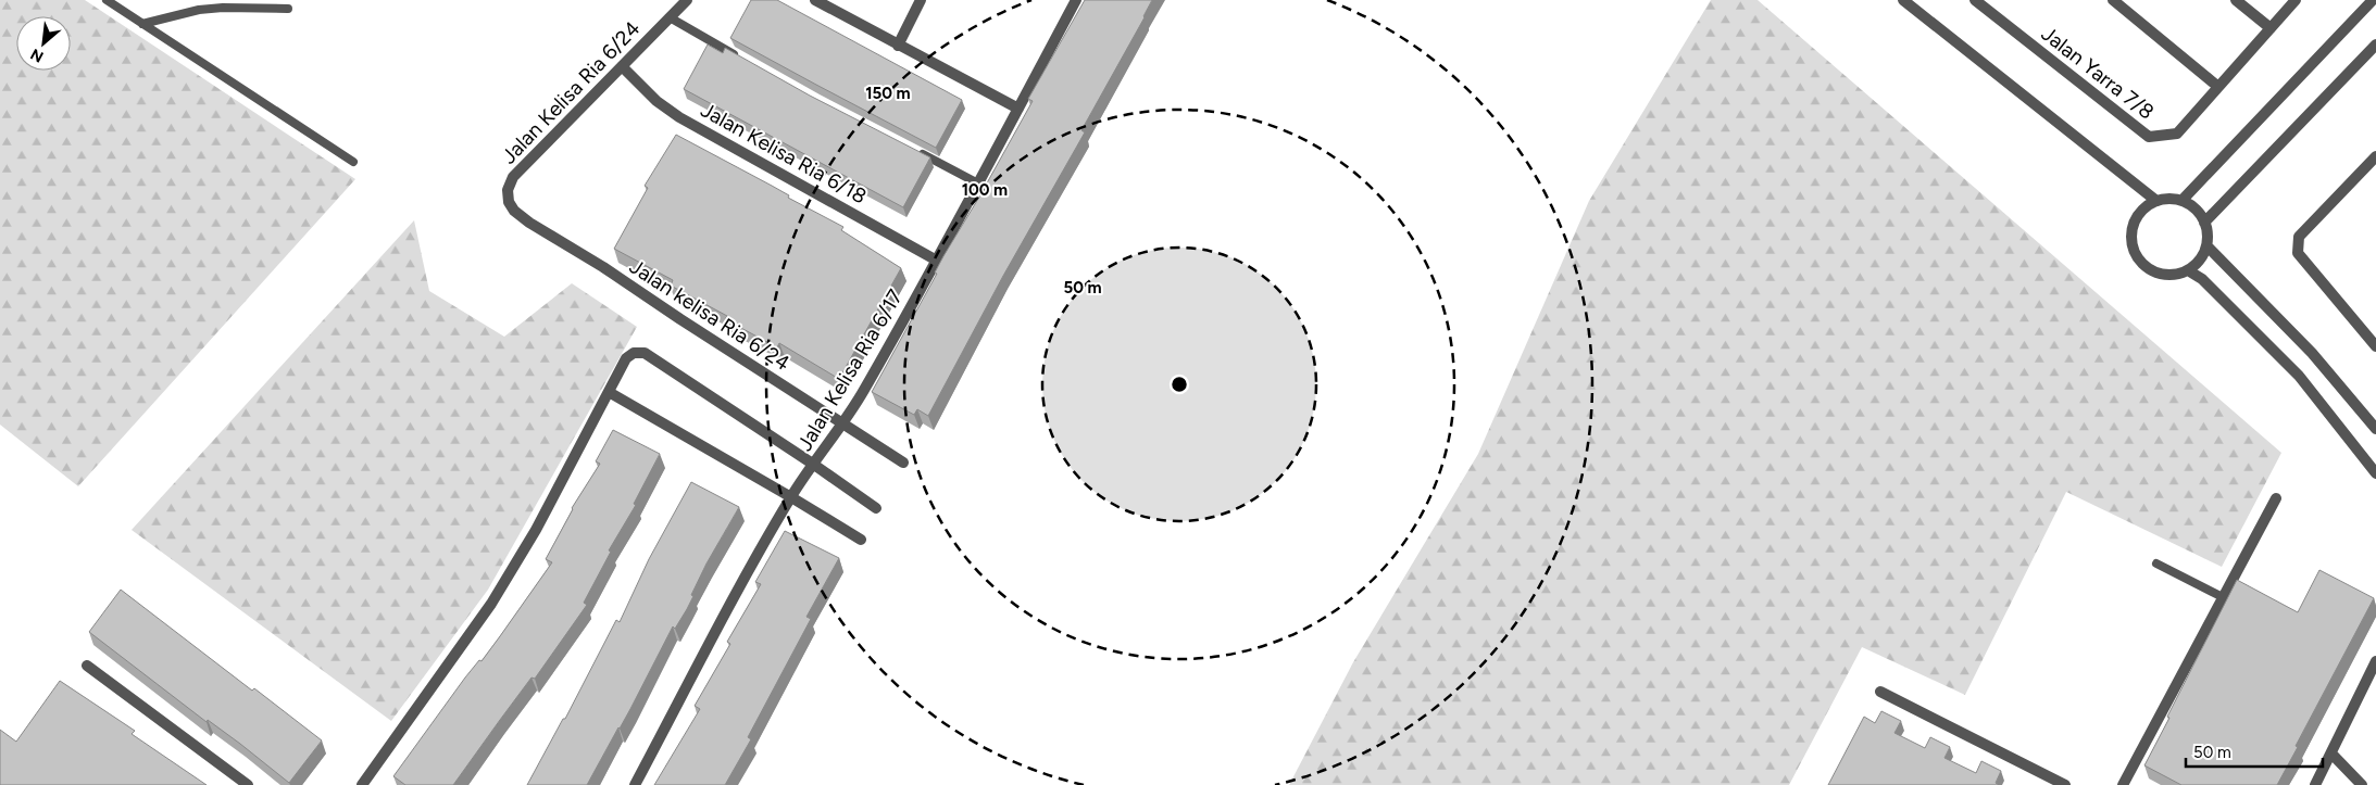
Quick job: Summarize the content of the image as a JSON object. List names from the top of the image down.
{
  "streets": {
    "street": [
      "Jalan Yarra 7/8",
      "Jalan Kelisa Ria 6/24",
      "Jalan Kelisa Ria 6/18",
      "Jalan kelisa Ria 6/24",
      "Jalan Kelisa Ria 6/17"
    ]
  },
  "crossings": [
    ["Jalan Kelisa Ria 6/24", "Jalan Kelisa Ria 6/18"],
    ["Jalan Kelisa Ria 6/24", "Jalan kelisa Ria 6/24"],
    ["Jalan Kelisa Ria 6/18", "Jalan Kelisa Ria 6/17"],
    ["Jalan kelisa Ria 6/24", "Jalan Kelisa Ria 6/17"]
  ],
  "scale_bar": "50 m",
  "north": "bottom left",
  "rings": ["150 m", "100 m", "50 m"]
}
